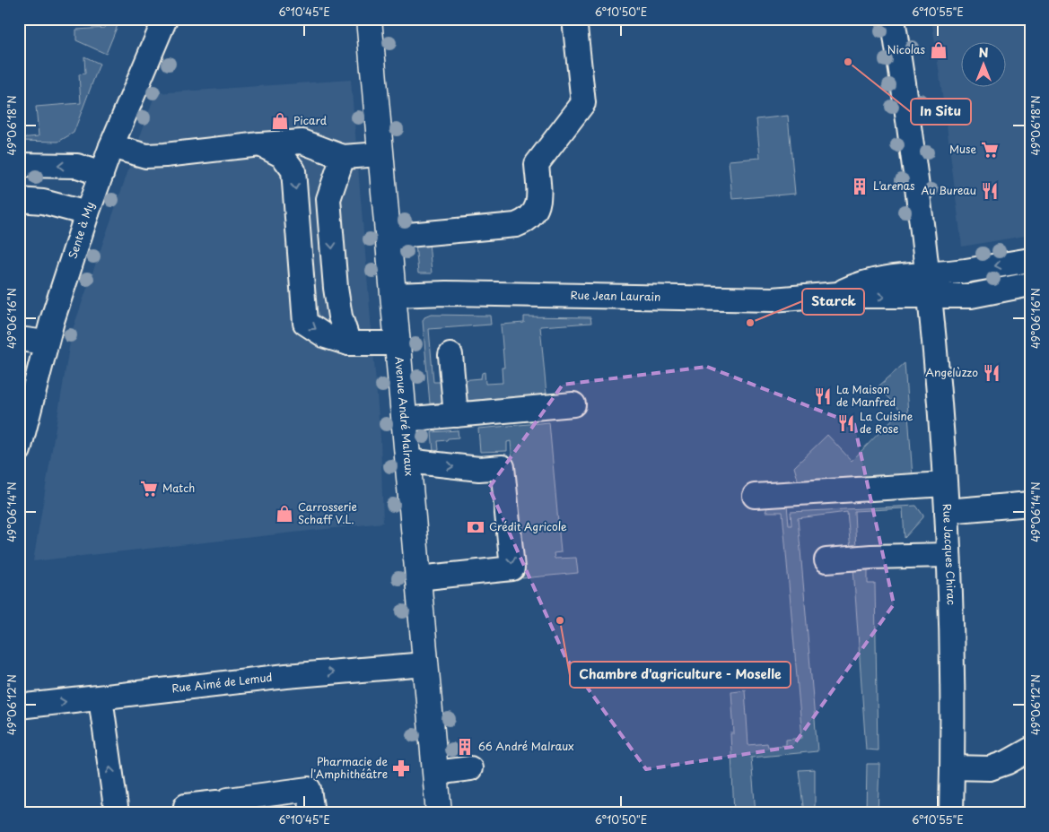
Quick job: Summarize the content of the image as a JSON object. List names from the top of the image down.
{
  "streets": {
    "main road": ["Avenue André Malraux"],
    "street": [
      "Sente à My",
      "Rue Jean Laurain",
      "Rue Jacques Chirac",
      "Rue Aimé de Lemud"
    ]
  },
  "crossings": [
    ["Rue Jean Laurain", "Avenue André Malraux"],
    ["Rue Jean Laurain", "Rue Jacques Chirac"],
    ["Avenue André Malraux", "Rue Aimé de Lemud"]
  ],
  "one_way": ["Rue Aimé de Lemud"],
  "places": {
    "shop": ["Nicolas", "Picard", "Carrosserie Schaff V.L."],
    "other": ["In Situ", "Starck", "Chambre d'agriculture - Moselle"],
    "supermarket": ["Muse", "Match"],
    "building": ["L'arenas", "66 André Malraux"],
    "restaurant": [
      "Au Bureau",
      "Angelùzzo",
      "La Maison de Manfred",
      "La Cuisine de Rose"
    ],
    "bank": ["Crédit Agricole"],
    "pharmacy": ["Pharmacie de l'Amphithéâtre"]
  },
  "north": "top",
  "coordinates": [
    "6°10'45\"E",
    "6°10'50\"E",
    "6°10'55\"E",
    "49°06'18\"N",
    "49°06'16\"N",
    "49°06'14\"N",
    "49°06'12\"N"
  ]
}
